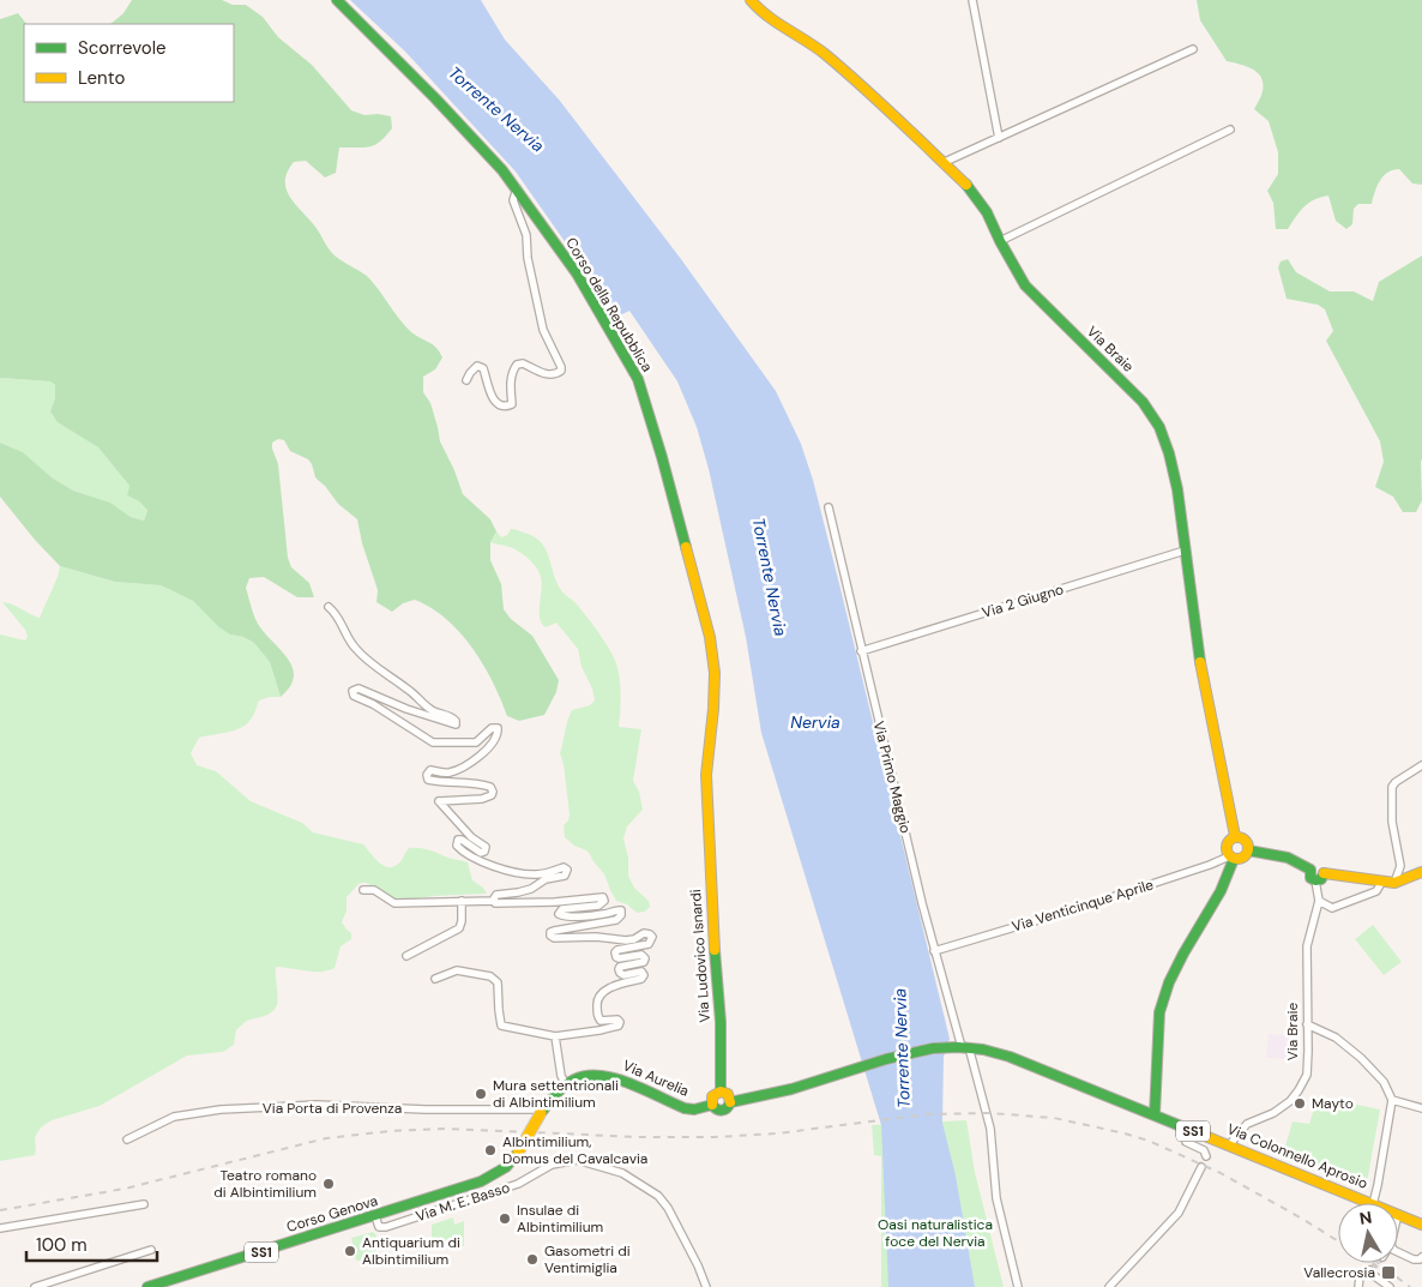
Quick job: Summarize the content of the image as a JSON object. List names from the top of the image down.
{
  "streets": {
    "main road": [
      "Corso della Repubblica",
      "Via Braie",
      "Via Ludovico Isnardi",
      "Via Aurelia",
      "SS1",
      "Via Colonnello Aprosio",
      "Corso Genova"
    ],
    "street": [
      "Via 2 Giugno",
      "Via Primo Maggio",
      "Via Venticinque Aprile",
      "Via Porta di Provenza",
      "Via M. E. Basso"
    ]
  },
  "crossings": [
    ["Corso della Repubblica", "Via Ludovico Isnardi"],
    ["Via Braie", "Via 2 Giugno"],
    ["Via Braie", "Via Venticinque Aprile"],
    ["Via Braie", "Via Colonnello Aprosio"],
    ["Via 2 Giugno", "Via Primo Maggio"],
    ["Via Primo Maggio", "Via Venticinque Aprile"],
    ["Via Primo Maggio", "SS1"],
    ["Via Primo Maggio", "Via Colonnello Aprosio"],
    ["Via Ludovico Isnardi", "SS1"],
    ["Via Aurelia", "SS1"],
    ["Via Porta di Provenza", "SS1"],
    ["Via Porta di Provenza", "Corso Genova"],
    ["SS1", "Via Colonnello Aprosio"],
    ["SS1", "Corso Genova"],
    ["Via M. E. Basso", "Corso Genova"]
  ],
  "water": ["Torrente Nervia", "Nervia"],
  "parks": ["Oasi naturalistica foce del Nervia"],
  "places": {
    "other": [
      "Mura settentrionali di Albintimilium",
      "Mayto",
      "Albintimilium, Domus del Cavalcavia",
      "Teatro romano di Albintimilium",
      "Insulae di Albintimilium",
      "Antiquarium di Albintimilium",
      "Gasometri di Ventimiglia"
    ],
    "transit": ["Vallecrosia"]
  },
  "legend": ["Scorrevole", "Lento"],
  "scale_bar": "100 m",
  "north": "top"
}
